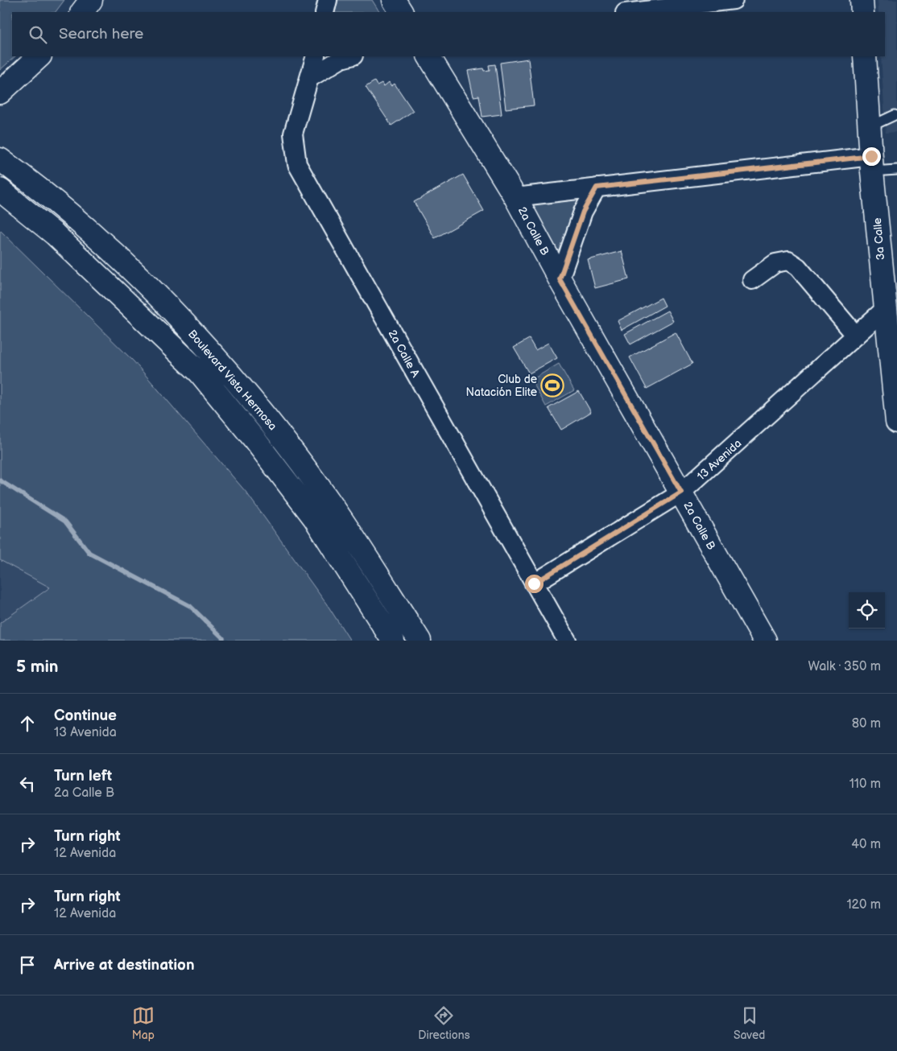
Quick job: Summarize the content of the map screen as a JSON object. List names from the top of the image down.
{
  "streets": {
    "main road": ["2a Calle B", "3a Calle", "Boulevard Vista Hermosa"],
    "street": ["2a Calle A", "13 Avenida"]
  },
  "crossings": [
    ["2a Calle B", "13 Avenida"],
    ["3a Calle", "13 Avenida"],
    ["2a Calle A", "13 Avenida"]
  ],
  "places": {
    "sports": ["Club de Natación Elite"]
  },
  "page": {
    "search": "Search here",
    "heading": ["5 min", "Walk · 350 m"],
    "list": [
      ["Continue", "13 Avenida", "80 m"],
      ["Turn left", "2a Calle B", "110 m"],
      ["Turn right", "12 Avenida", "40 m"],
      ["Turn right", "12 Avenida", "120 m"],
      "Arrive at destination"
    ],
    "nav": ["Map", "Directions", "Saved"]
  }
}
